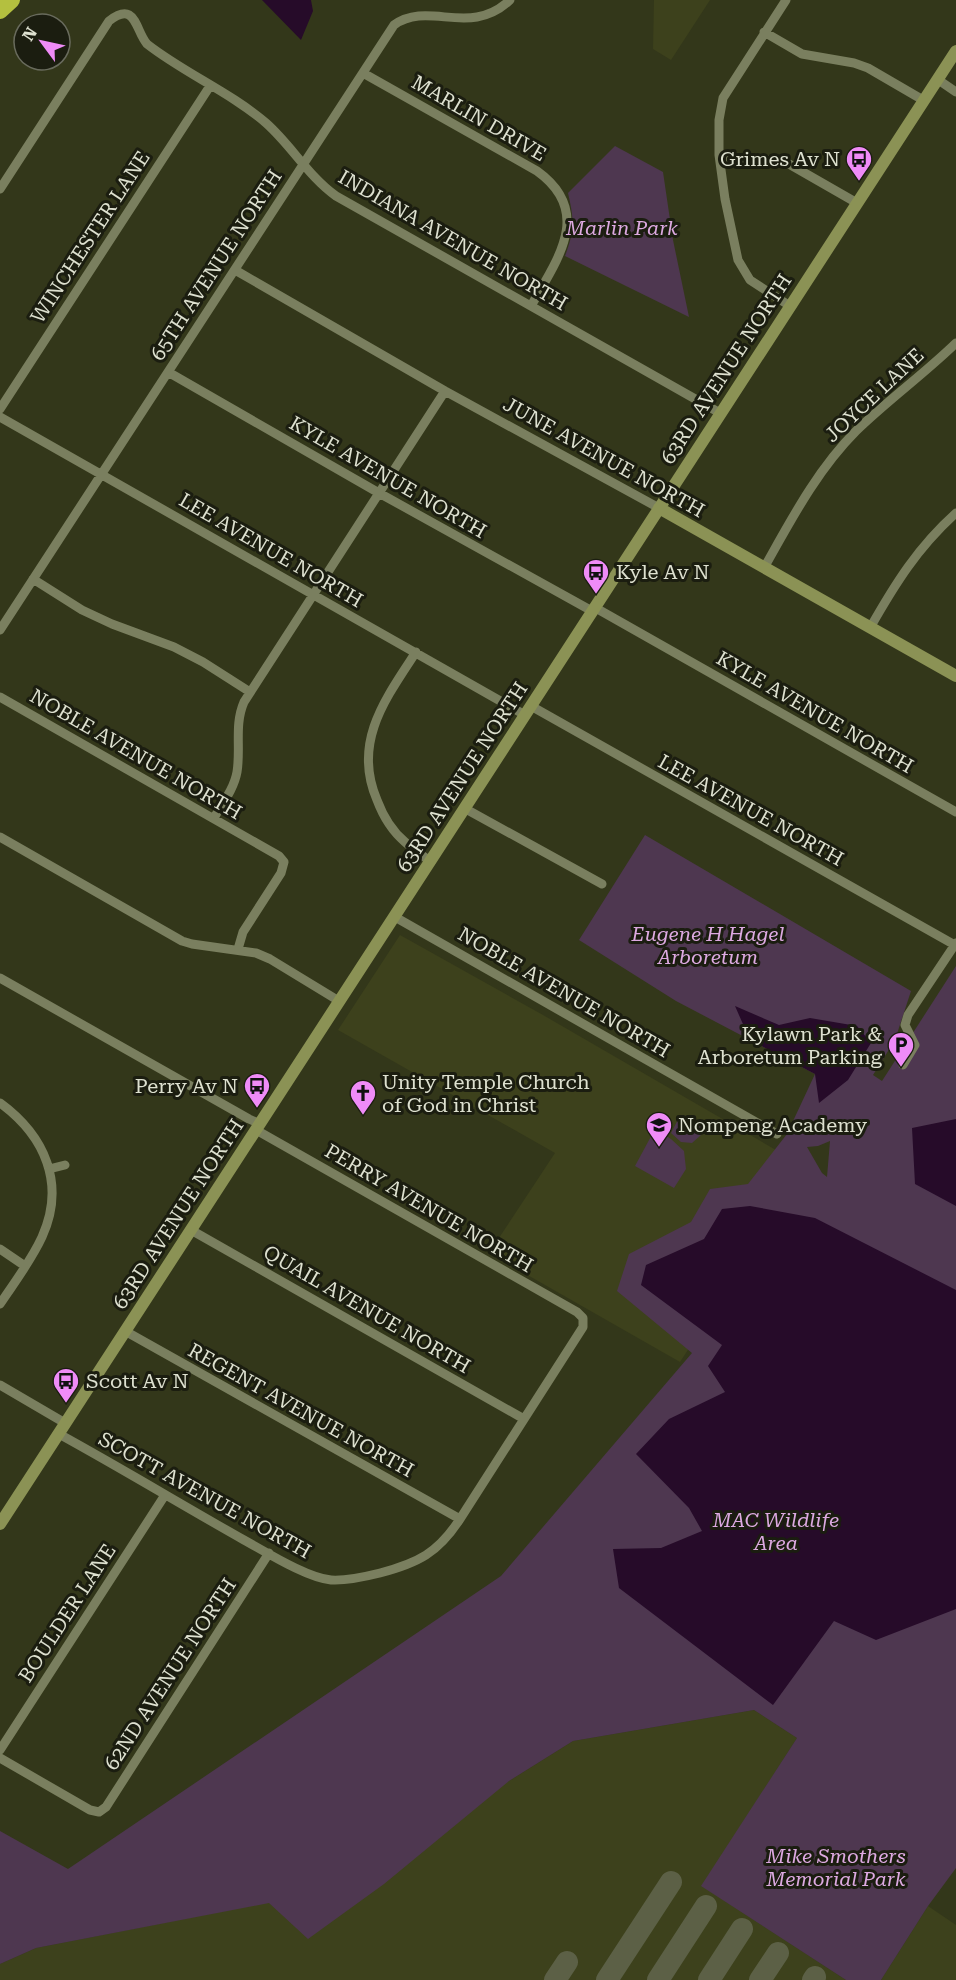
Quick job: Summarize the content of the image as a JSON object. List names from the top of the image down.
{
  "streets": {
    "street": [
      "MARLIN DRIVE",
      "WINCHESTER LANE",
      "INDIANA AVENUE NORTH",
      "65TH AVENUE NORTH",
      "63RD AVENUE NORTH",
      "JOYCE LANE",
      "JUNE AVENUE NORTH",
      "KYLE AVENUE NORTH",
      "LEE AVENUE NORTH",
      "NOBLE AVENUE NORTH",
      "PERRY AVENUE NORTH",
      "QUAIL AVENUE NORTH",
      "REGENT AVENUE NORTH",
      "SCOTT AVENUE NORTH",
      "BOULDER LANE",
      "62ND AVENUE NORTH"
    ]
  },
  "crossings": [
    ["MARLIN DRIVE", "INDIANA AVENUE NORTH"],
    ["MARLIN DRIVE", "65TH AVENUE NORTH"],
    ["WINCHESTER LANE", "INDIANA AVENUE NORTH"],
    ["INDIANA AVENUE NORTH", "65TH AVENUE NORTH"],
    ["INDIANA AVENUE NORTH", "63RD AVENUE NORTH"],
    ["65TH AVENUE NORTH", "JUNE AVENUE NORTH"],
    ["65TH AVENUE NORTH", "KYLE AVENUE NORTH"],
    ["65TH AVENUE NORTH", "LEE AVENUE NORTH"],
    ["63RD AVENUE NORTH", "JUNE AVENUE NORTH"],
    ["63RD AVENUE NORTH", "KYLE AVENUE NORTH"],
    ["63RD AVENUE NORTH", "LEE AVENUE NORTH"],
    ["63RD AVENUE NORTH", "NOBLE AVENUE NORTH"],
    ["63RD AVENUE NORTH", "PERRY AVENUE NORTH"],
    ["63RD AVENUE NORTH", "QUAIL AVENUE NORTH"],
    ["63RD AVENUE NORTH", "REGENT AVENUE NORTH"],
    ["63RD AVENUE NORTH", "SCOTT AVENUE NORTH"],
    ["JOYCE LANE", "JUNE AVENUE NORTH"],
    ["PERRY AVENUE NORTH", "SCOTT AVENUE NORTH"],
    ["QUAIL AVENUE NORTH", "SCOTT AVENUE NORTH"],
    ["REGENT AVENUE NORTH", "SCOTT AVENUE NORTH"],
    ["SCOTT AVENUE NORTH", "BOULDER LANE"],
    ["SCOTT AVENUE NORTH", "62ND AVENUE NORTH"]
  ],
  "parks": [
    "Marlin Park",
    "Eugene H Hagel Arboretum",
    "MAC Wildlife Area",
    "Mike Smothers Memorial Park"
  ],
  "places": {
    "bus stop": [
      "Grimes Av N",
      "Kyle Av N",
      "Perry Av N",
      "Scott Av N"
    ],
    "parking": ["Kylawn Park & Arboretum Parking"],
    "church": ["Unity Temple Church of God in Christ"],
    "school or university": ["Nompeng Academy"]
  },
  "north": "top left"
}
